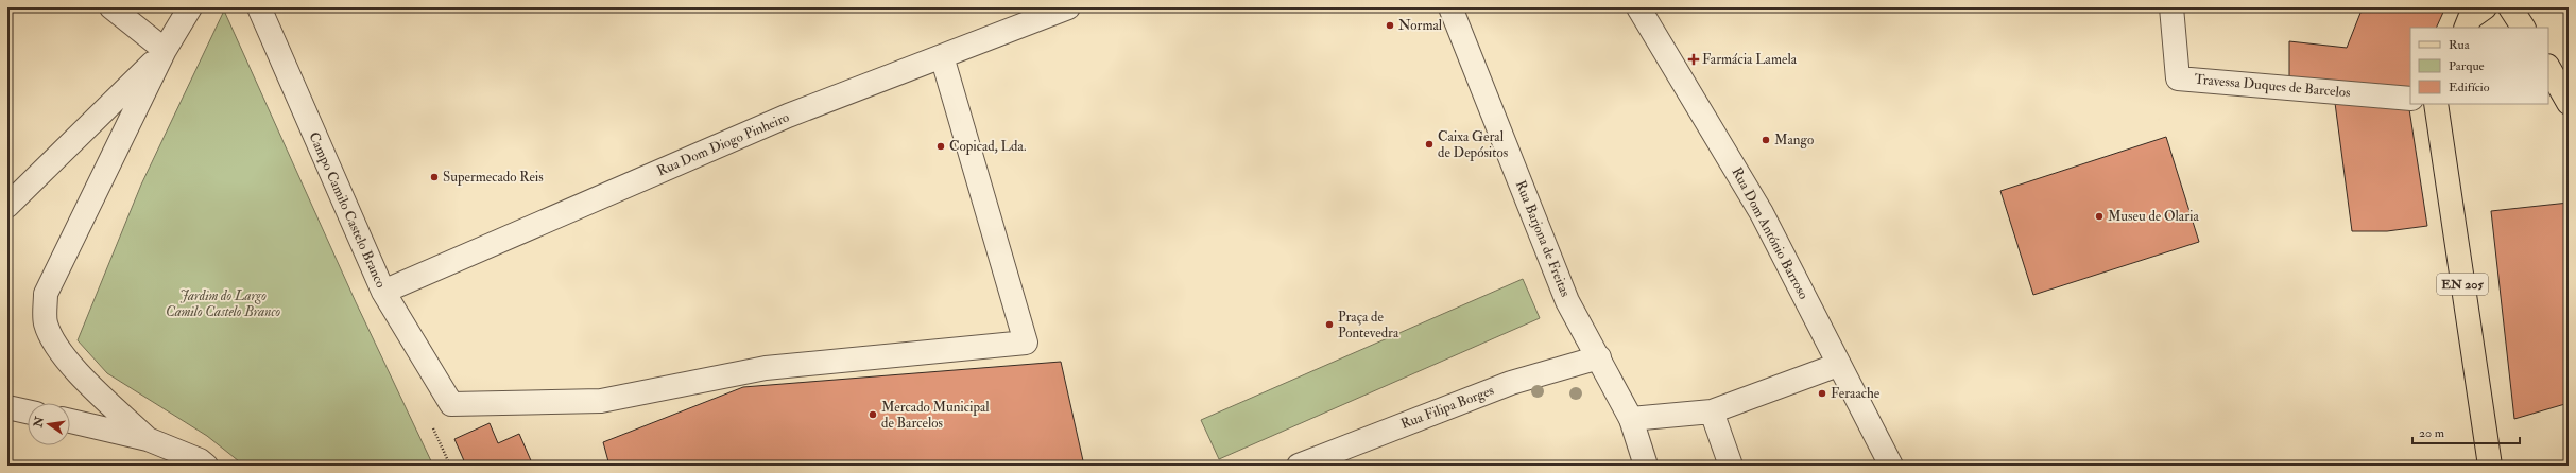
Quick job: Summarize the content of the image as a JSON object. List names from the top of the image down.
{
  "streets": {
    "main road": ["EN 205"],
    "street": [
      "Travessa Duques de Barcelos",
      "Rua Dom Diogo Pinheiro",
      "Campo Camilo Castelo Branco",
      "Rua Dom António Barroso",
      "Rua Barjona de Freitas",
      "Rua Filipa Borges"
    ]
  },
  "crossings": [
    ["Rua Dom Diogo Pinheiro", "Campo Camilo Castelo Branco"],
    ["Rua Barjona de Freitas", "Rua Filipa Borges"]
  ],
  "parks": ["Jardim do Largo Camilo Castelo Branco"],
  "places": {
    "other": [
      "Normal",
      "Mango",
      "Caixa Geral de Depósitos",
      "Copicad, Lda.",
      "Supermecado Reis",
      "Museu de Olaria",
      "Praça de Pontevedra",
      "Feraache",
      "Mercado Municipal de Barcelos"
    ],
    "health": ["Farmácia Lamela"]
  },
  "legend": ["Rua", "Parque", "Edifício"],
  "scale_bar": "20 m",
  "north": "left"
}
